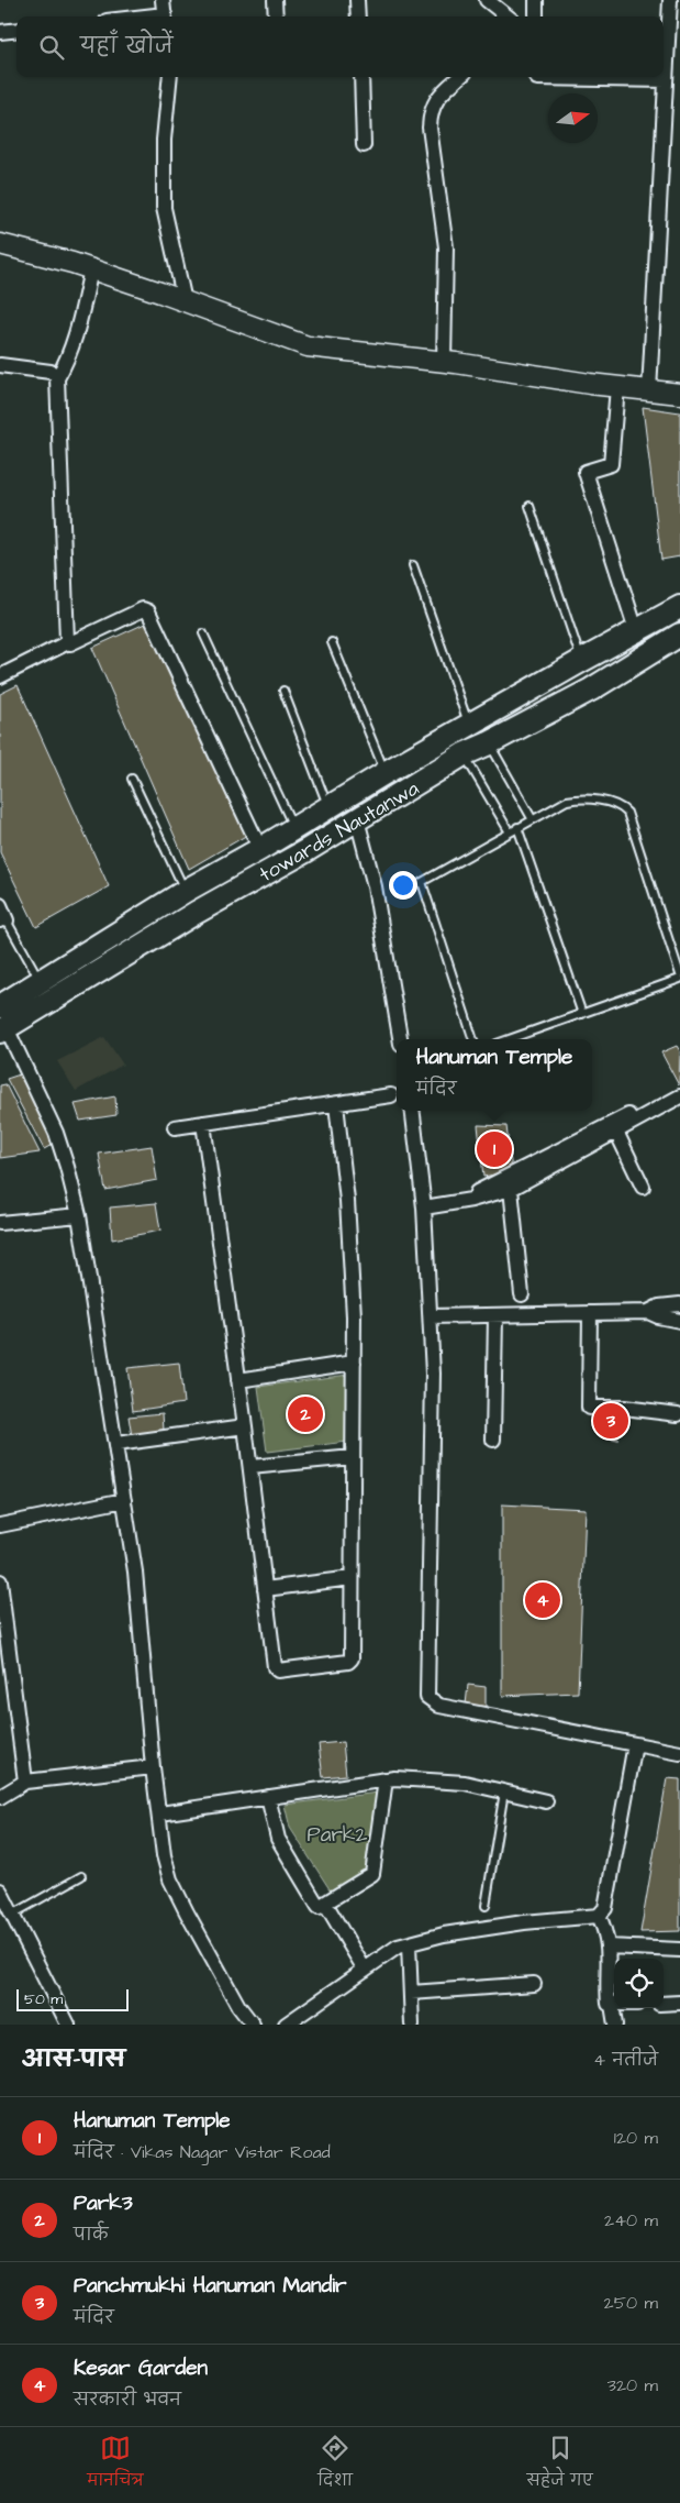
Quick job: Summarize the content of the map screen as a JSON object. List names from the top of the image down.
{
  "streets": {
    "main road": ["towards Nautanwa"]
  },
  "parks": ["Park2"],
  "scale_bar": "50 m",
  "north": "right",
  "page": {
    "search": "यहाँ खोजें",
    "popup": ["Hanuman Temple", "मंदिर"],
    "pins": [
      "1",
      "2",
      "3",
      "4"
    ],
    "scale": "50 m",
    "heading": ["आस-पास", "4 नतीजे"],
    "list": [
      {
        "mark": "1",
        "name": "Hanuman Temple",
        "note": "मंदिर · Vikas Nagar Vistar Road",
        "value": "120 m"
      },
      {
        "mark": "2",
        "name": "Park3",
        "note": "पार्क",
        "value": "240 m"
      },
      {
        "mark": "3",
        "name": "Panchmukhi Hanuman Mandir",
        "note": "मंदिर",
        "value": "250 m"
      },
      {
        "mark": "4",
        "name": "Kesar Garden",
        "note": "सरकारी भवन",
        "value": "320 m"
      }
    ],
    "nav": ["मानचित्र", "दिशा", "सहेजे गए"]
  }
}
